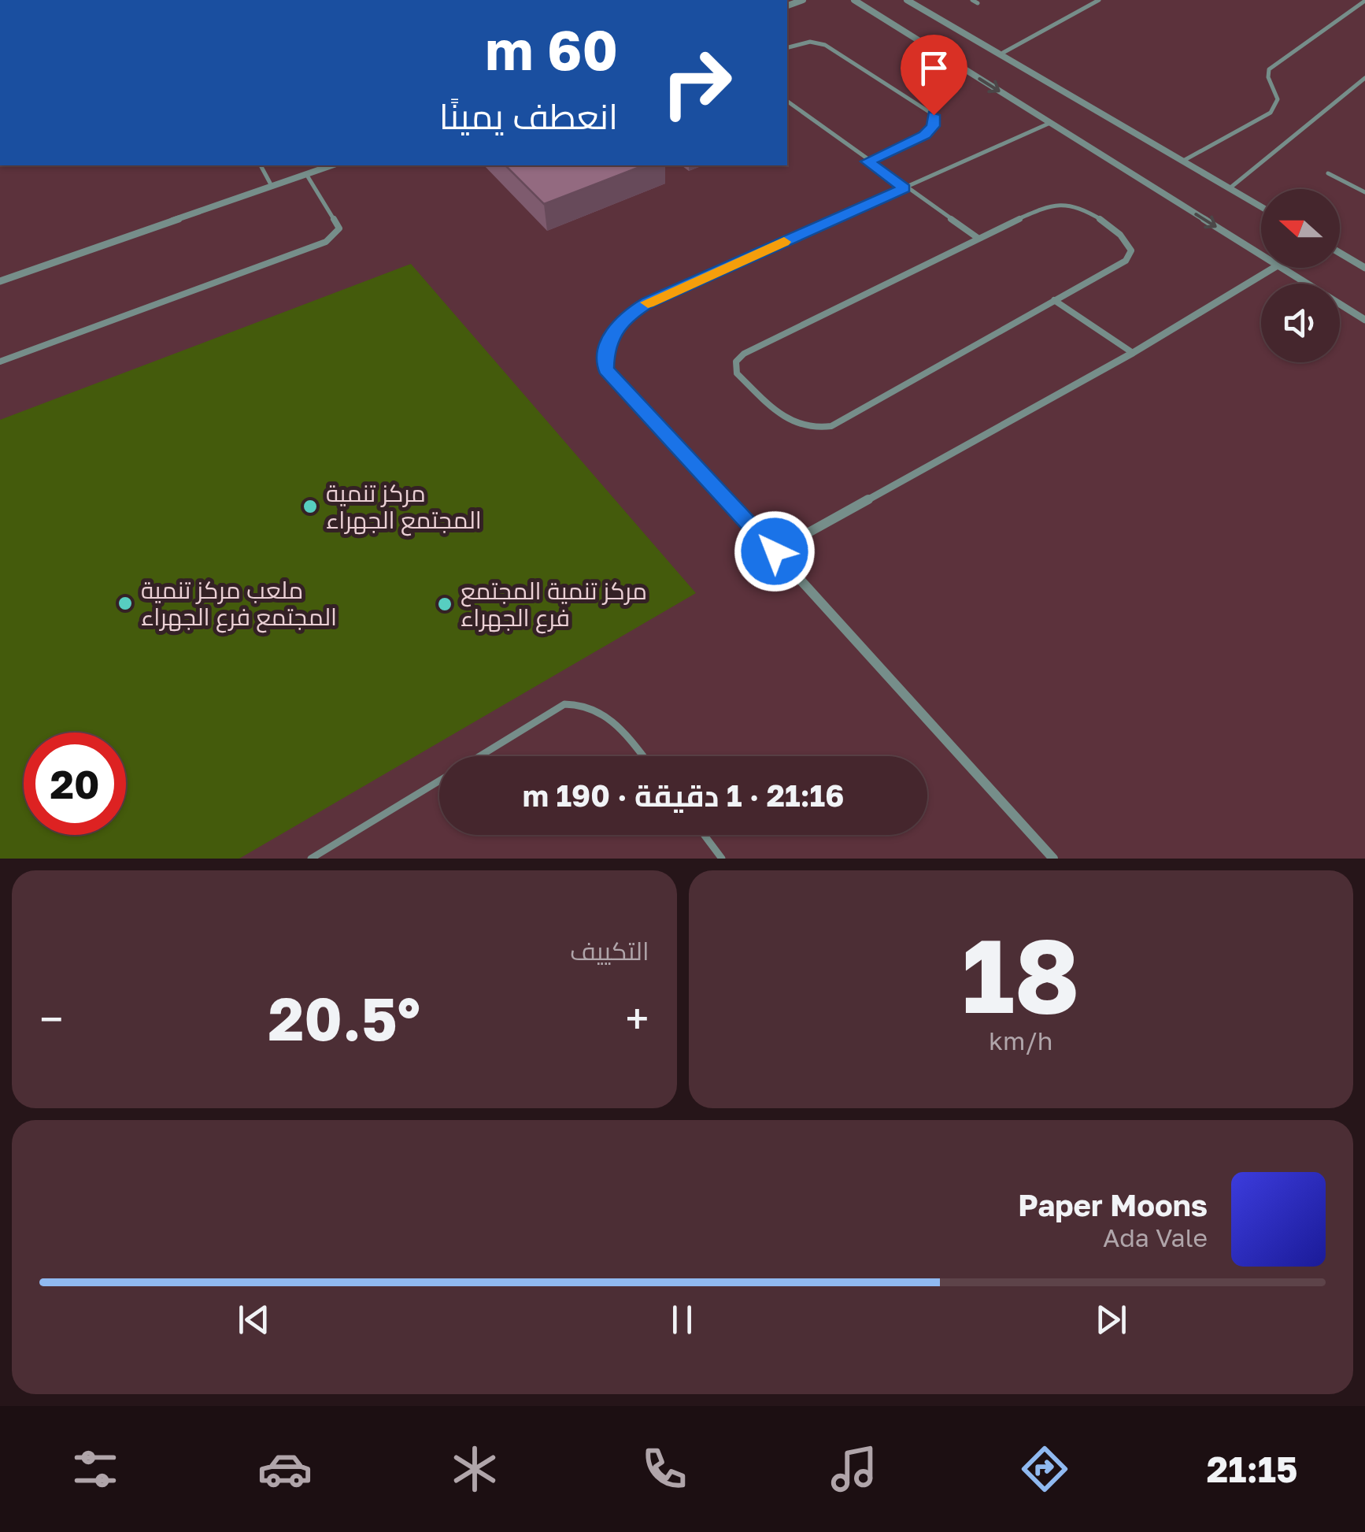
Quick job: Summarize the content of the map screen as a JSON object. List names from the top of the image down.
{
  "places": ["مركز تنمية المجتمع الجهراء", "ملعب مركز تنمية المجتمع فرع الجهراء", "مركز تنمية المجتمع فرع الجهراء"],
  "north": "left",
  "page": {
    "turn": ["60 m", "انعطف يمينًا"],
    "limit": "20",
    "trip": "21:16 · 1 دقيقة · 190 m",
    "tile": [
      ["18", "km/h"],
      "التكييف"
    ],
    "heat": ["−", "20.5°", "+"],
    "song": ["Paper Moons", "Ada Vale"],
    "tabs": "21:15"
  }
}
